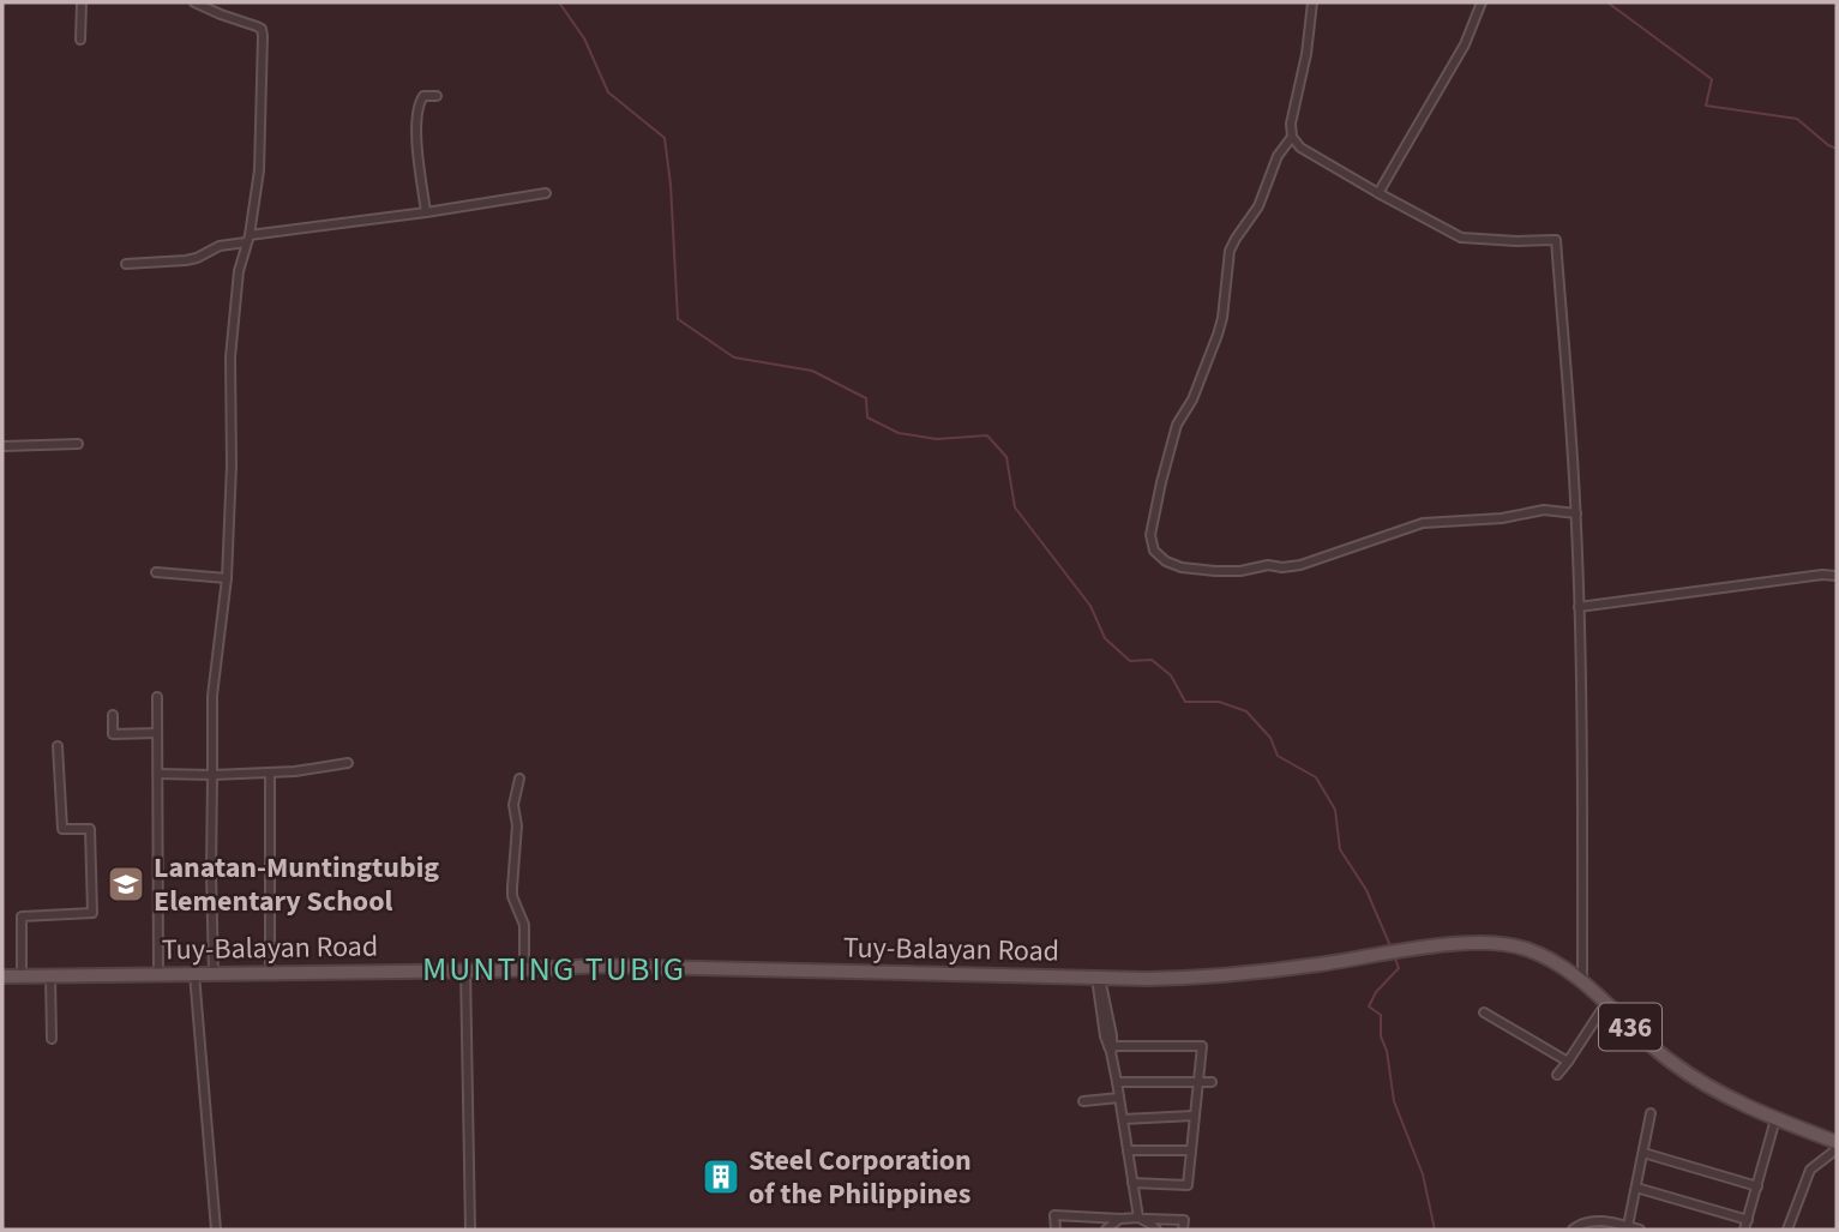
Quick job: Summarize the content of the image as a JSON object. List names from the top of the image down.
{
  "streets": {
    "main road": ["Tuy-Balayan Road", "436"]
  },
  "districts": ["MUNTING TUBIG"],
  "places": {
    "school or university": ["Lanatan-Muntingtubig Elementary School"],
    "building": ["Steel Corporation of the Philippines"]
  }
}
